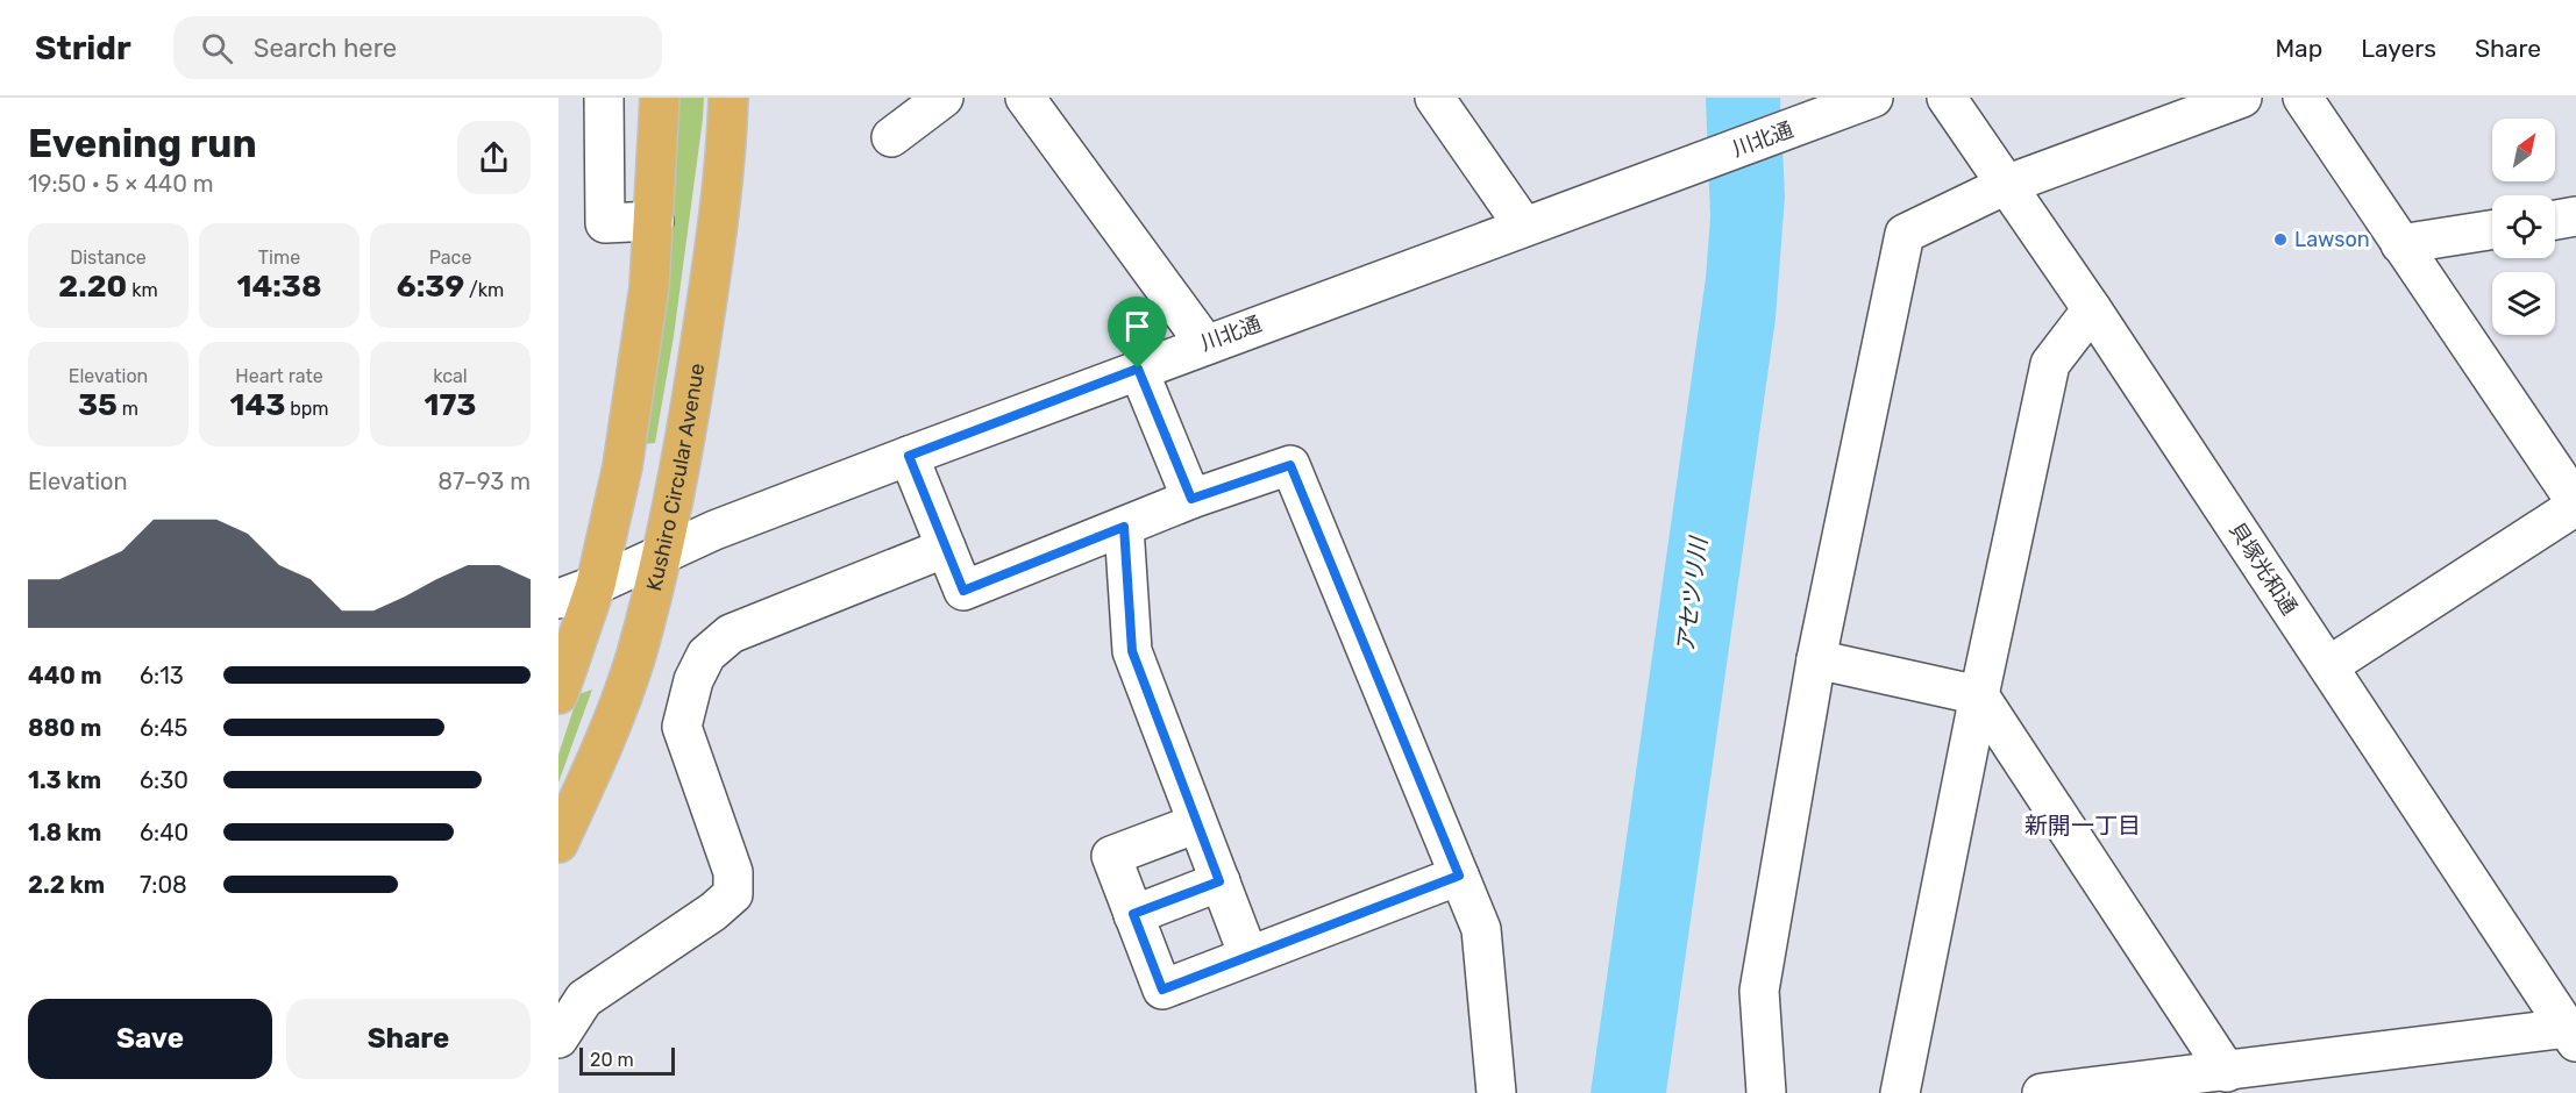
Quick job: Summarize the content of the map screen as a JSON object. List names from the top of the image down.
{
  "streets": {
    "highway": ["Kushiro Circular Avenue"],
    "street": ["川北通", "貝塚光和通"]
  },
  "crossings": [
    ["川北通", "Kushiro Circular Avenue"]
  ],
  "districts": ["新開一丁目"],
  "water": ["アセツリ川"],
  "places": ["Lawson"],
  "scale_bar": "20 m",
  "north": "top right",
  "page": {
    "header": "Stridr",
    "search": "Search here",
    "nav": ["Map", "Layers", "Share"],
    "heading": ["Evening run", "19:50 · 5 × 440 m"],
    "stats": [
      ["Distance", "2.20 km"],
      ["Time", "14:38"],
      ["Pace", "6:39 /km"],
      ["Elevation", "35 m"],
      ["Heart rate", "143 bpm"],
      ["kcal", "173"]
    ],
    "chart": ["Elevation", "87–93 m"],
    "list": [
      {
        "name": "440 m",
        "note": "6:13"
      },
      {
        "name": "880 m",
        "note": "6:45"
      },
      {
        "name": "1.3 km",
        "note": "6:30"
      },
      {
        "name": "1.8 km",
        "note": "6:40"
      },
      {
        "name": "2.2 km",
        "note": "7:08"
      }
    ],
    "buttons": ["Save", "Share"],
    "scale": "20 m"
  }
}
